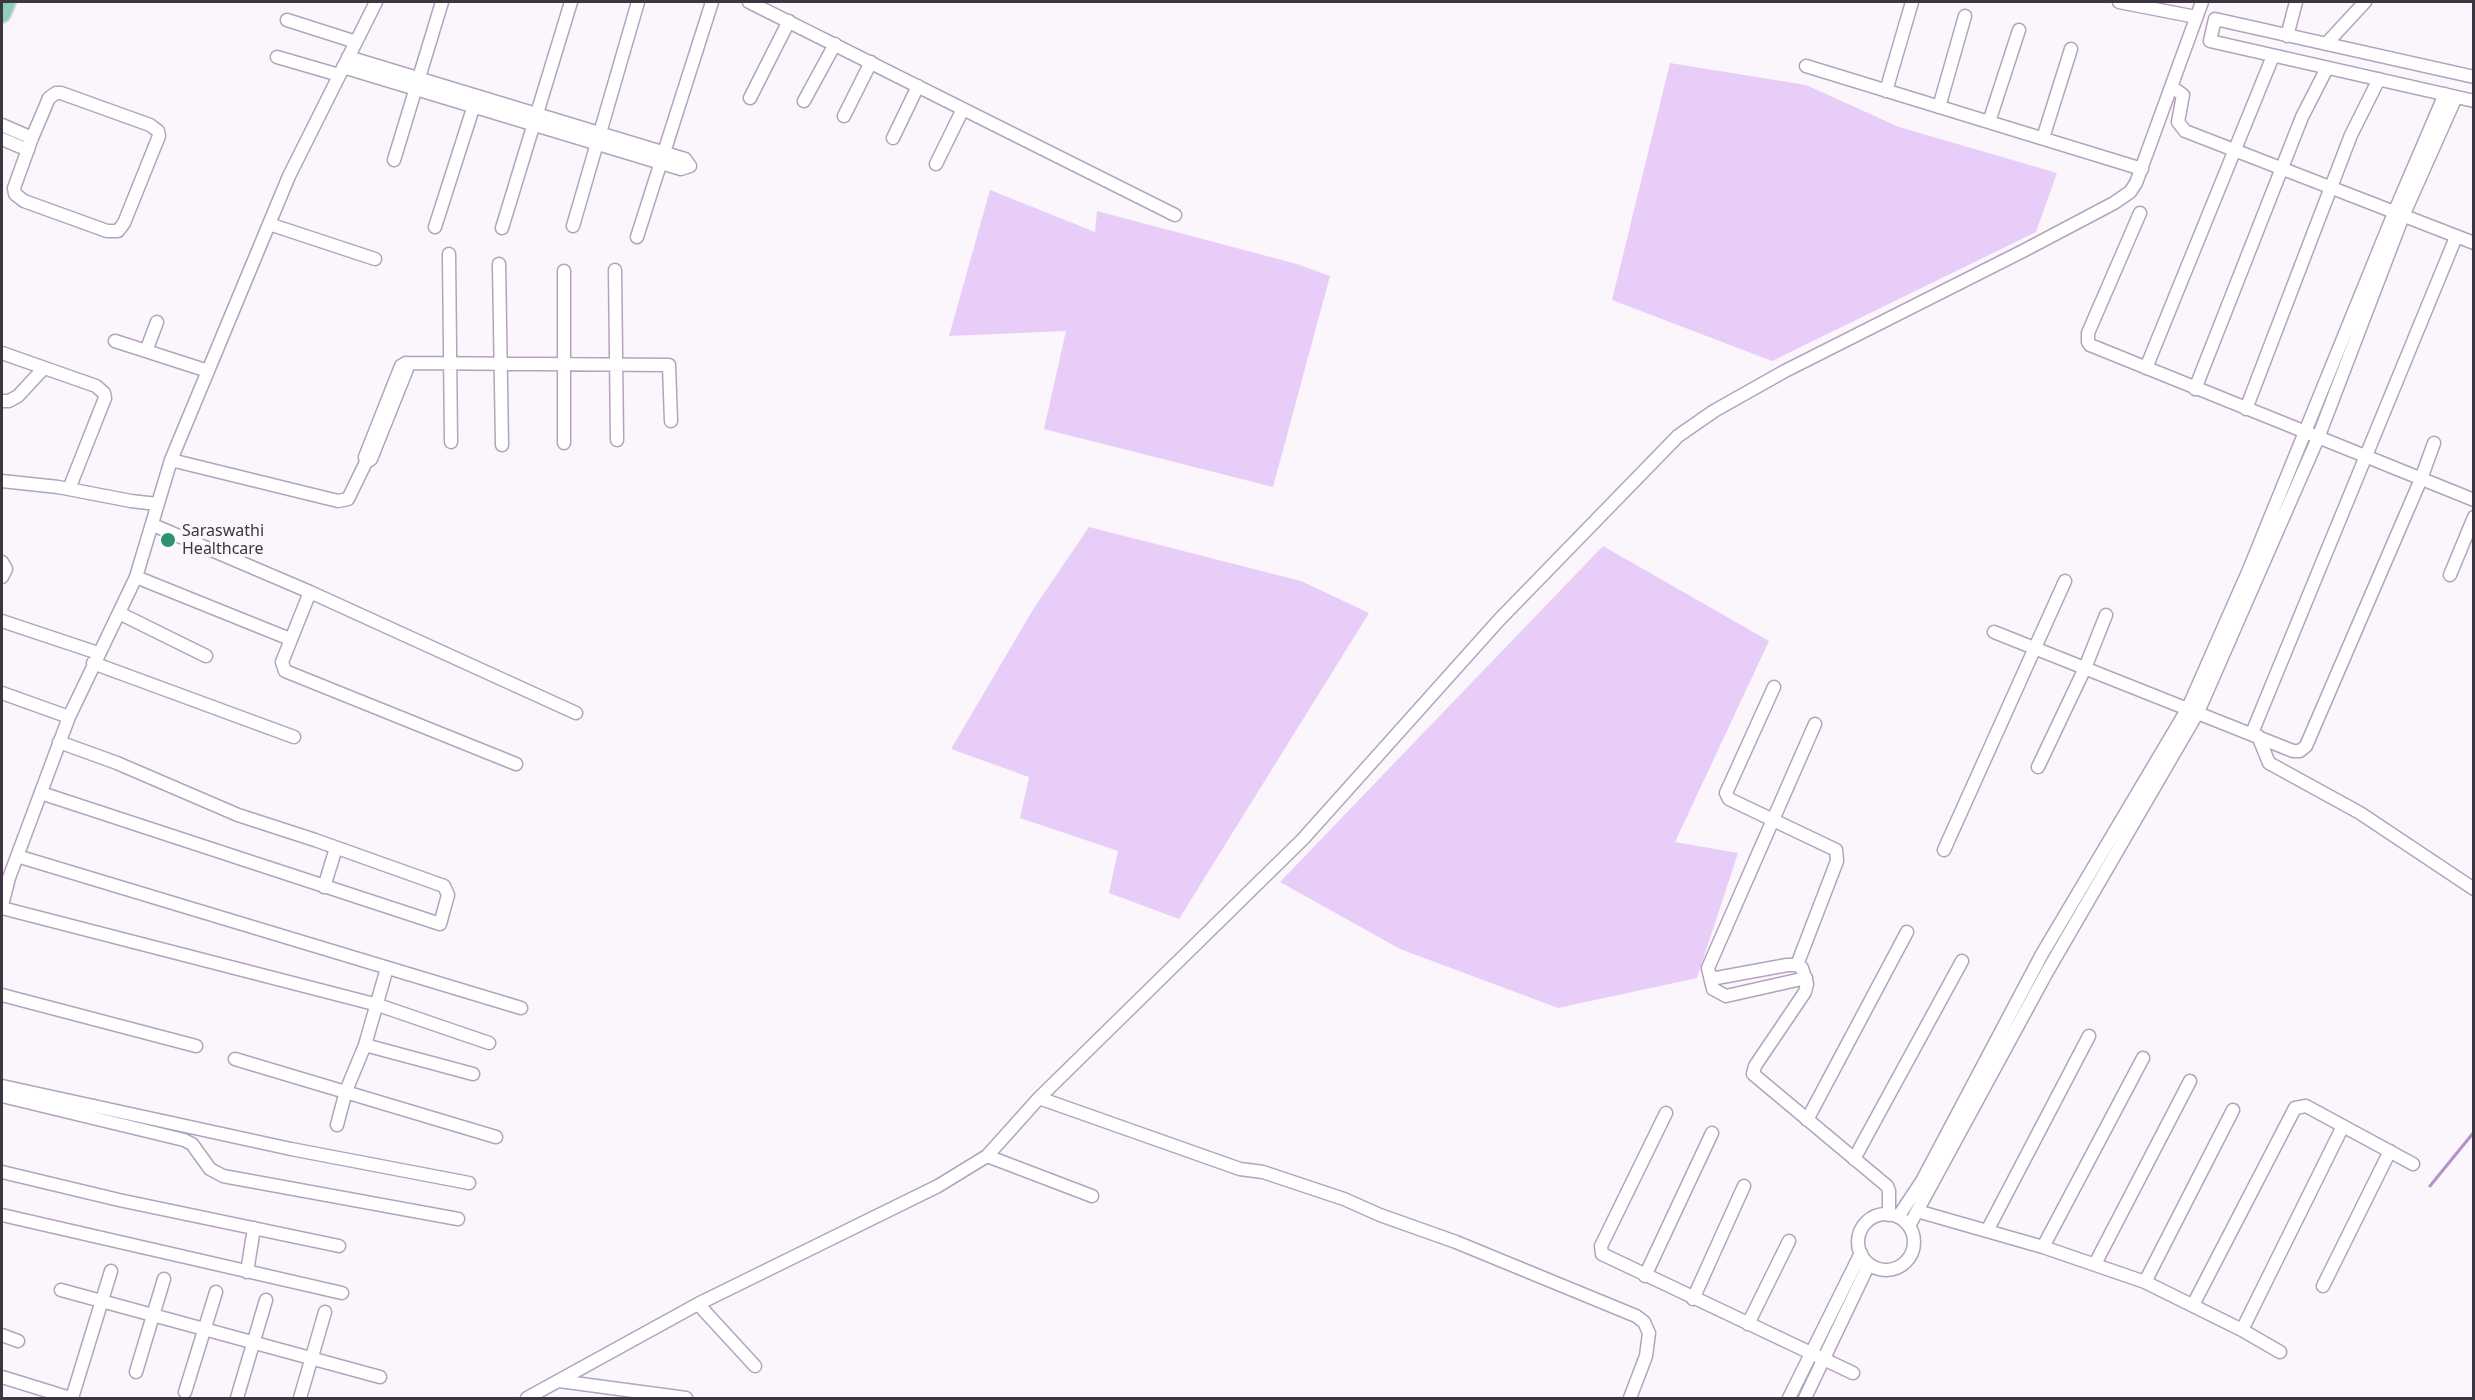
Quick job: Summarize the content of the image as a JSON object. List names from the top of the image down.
{
  "places": ["Saraswathi Healthcare"]
}
